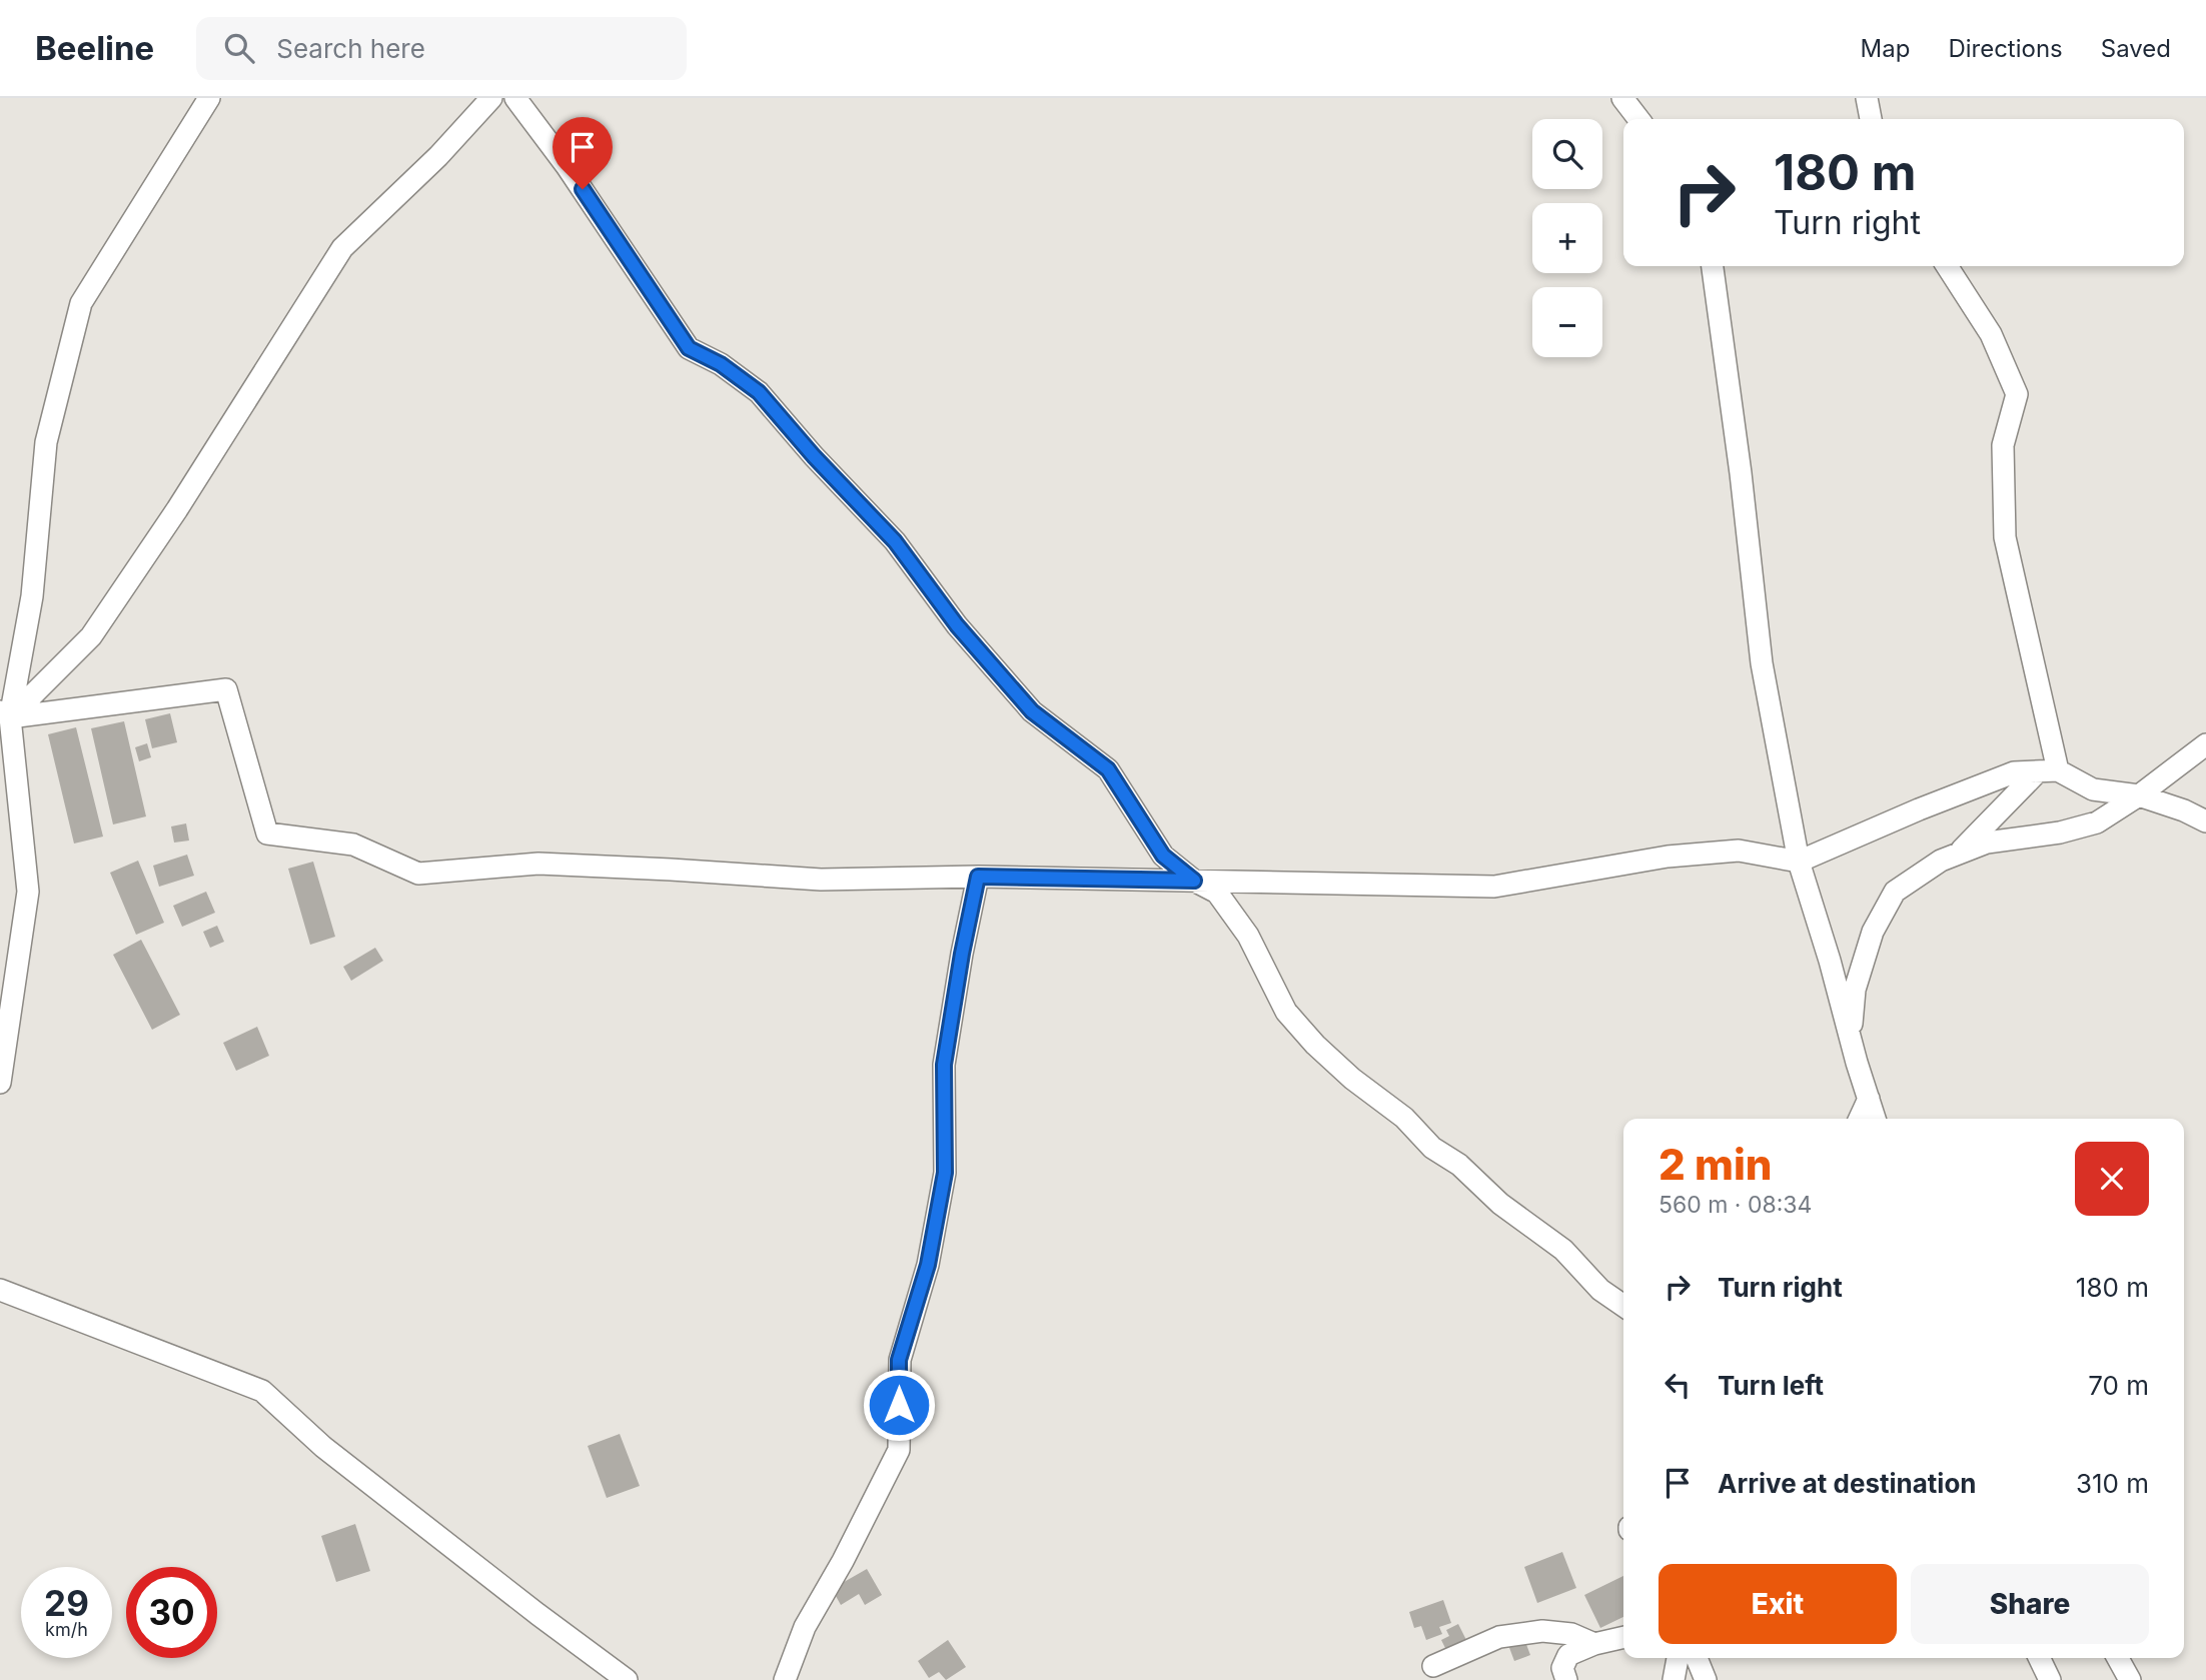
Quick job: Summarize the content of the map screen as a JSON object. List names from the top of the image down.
{
  "page": {
    "header": "Beeline",
    "search": "Search here",
    "nav": ["Map", "Directions", "Saved"],
    "map_buttons": ["+", "−"],
    "turn": ["180 m", "Turn right"],
    "heading": ["2 min", "560 m · 08:34"],
    "list": [
      {
        "name": "Turn right",
        "value": "180 m"
      },
      {
        "name": "Turn left",
        "value": "70 m"
      },
      {
        "name": "Arrive at destination",
        "value": "310 m"
      }
    ],
    "buttons": ["Exit", "Share"],
    "speed": "29 km/h",
    "limit": "30"
  }
}
